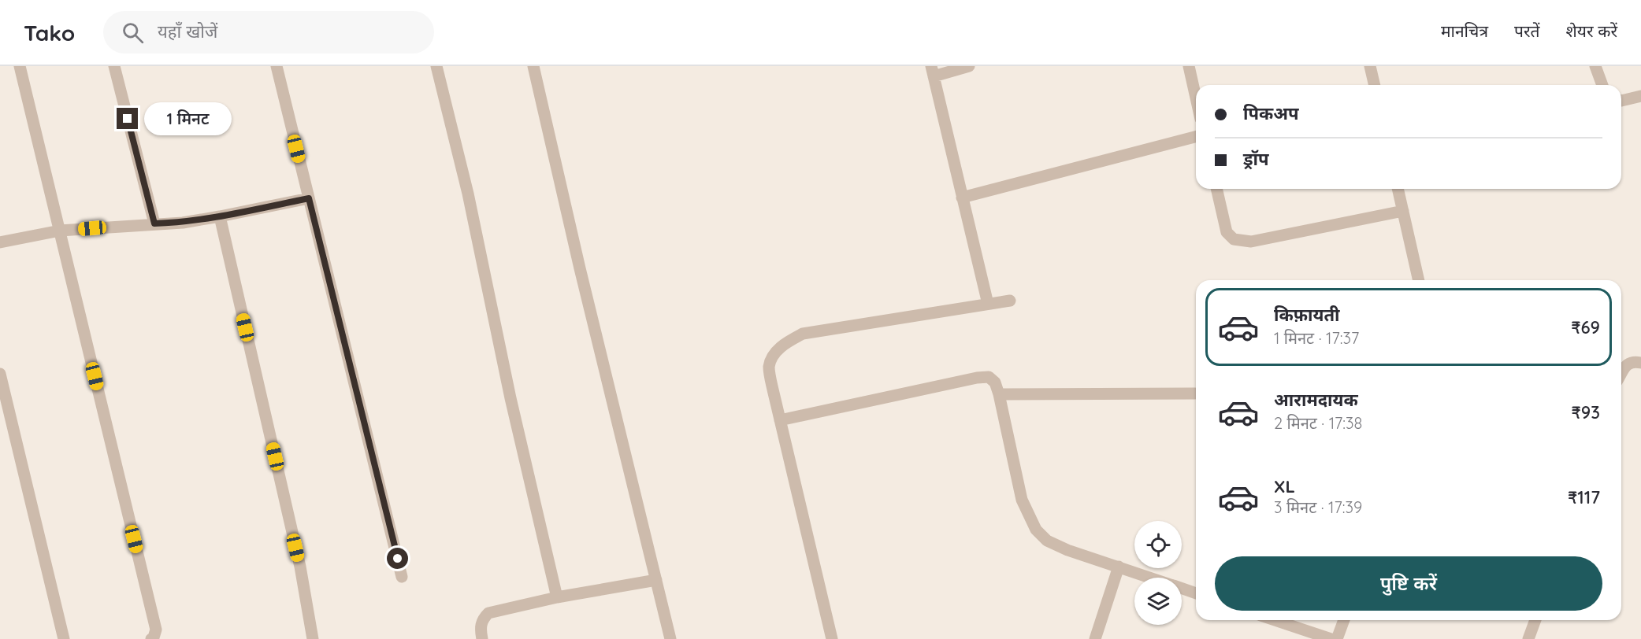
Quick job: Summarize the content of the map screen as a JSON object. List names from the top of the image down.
{
  "page": {
    "header": "Tako",
    "search": "यहाँ खोजें",
    "nav": ["मानचित्र", "परतें", "शेयर करें"],
    "banner": ["पिकअप", "ड्रॉप"],
    "bubble": "1 मिनट",
    "list": [
      {
        "name": "किफ़ायती",
        "note": "1 मिनट · 17:37",
        "value": "₹69"
      },
      {
        "name": "आरामदायक",
        "note": "2 मिनट · 17:38",
        "value": "₹93"
      },
      {
        "name": "XL",
        "note": "3 मिनट · 17:39",
        "value": "₹117"
      }
    ],
    "buttons": "पुष्टि करें"
  }
}
